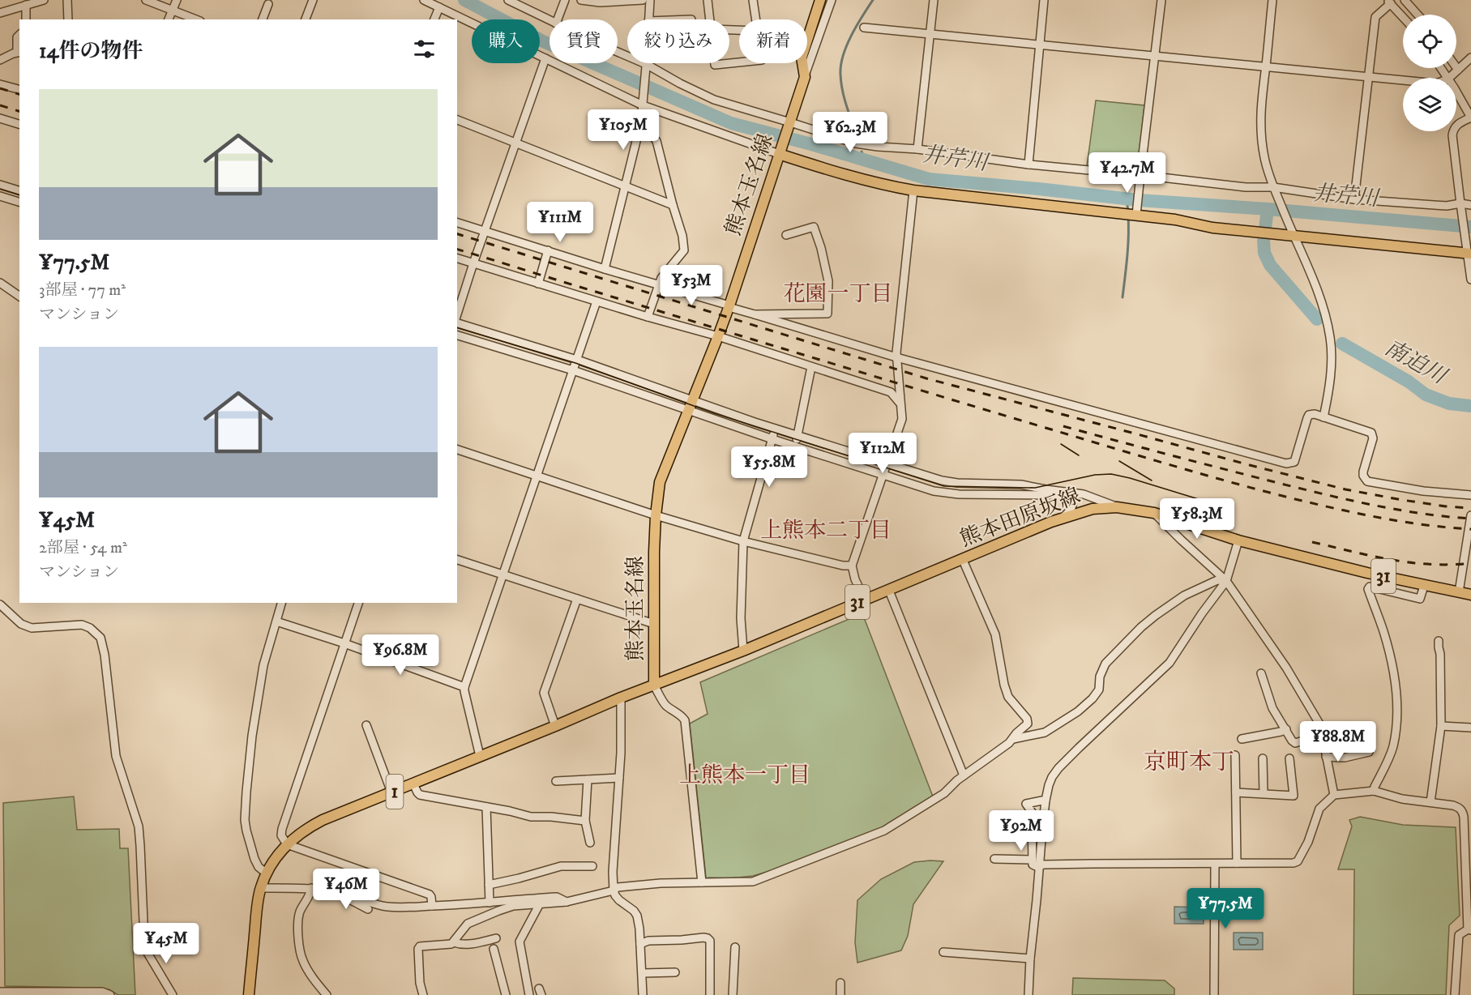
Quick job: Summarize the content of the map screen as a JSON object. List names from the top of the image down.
{
  "streets": {
    "main road": [
      "熊本玉名線",
      "熊本田原坂線",
      "31",
      "1"
    ]
  },
  "crossings": [
    ["熊本玉名線", "熊本田原坂線"]
  ],
  "districts": [
    "花園一丁目",
    "上熊本二丁目",
    "京町本丁",
    "上熊本一丁目"
  ],
  "water": ["井芹川", "南迫川"],
  "page": {
    "chip": [
      "購入",
      "賃貸",
      "絞り込み",
      "新着"
    ],
    "heading": "14件の物件",
    "list": [
      {
        "name": "¥77.5M",
        "note": "3部屋 · 77 m² · マンション"
      },
      {
        "name": "¥45M",
        "note": "2部屋 · 54 m² · マンション"
      }
    ],
    "price": [
      "¥105M",
      "¥62.3M",
      "¥42.7M",
      "¥111M",
      "¥53M",
      "¥112M",
      "¥55.8M",
      "¥58.3M",
      "¥96.8M",
      "¥88.8M",
      "¥92M",
      "¥46M",
      "¥77.5M",
      "¥45M"
    ]
  }
}
